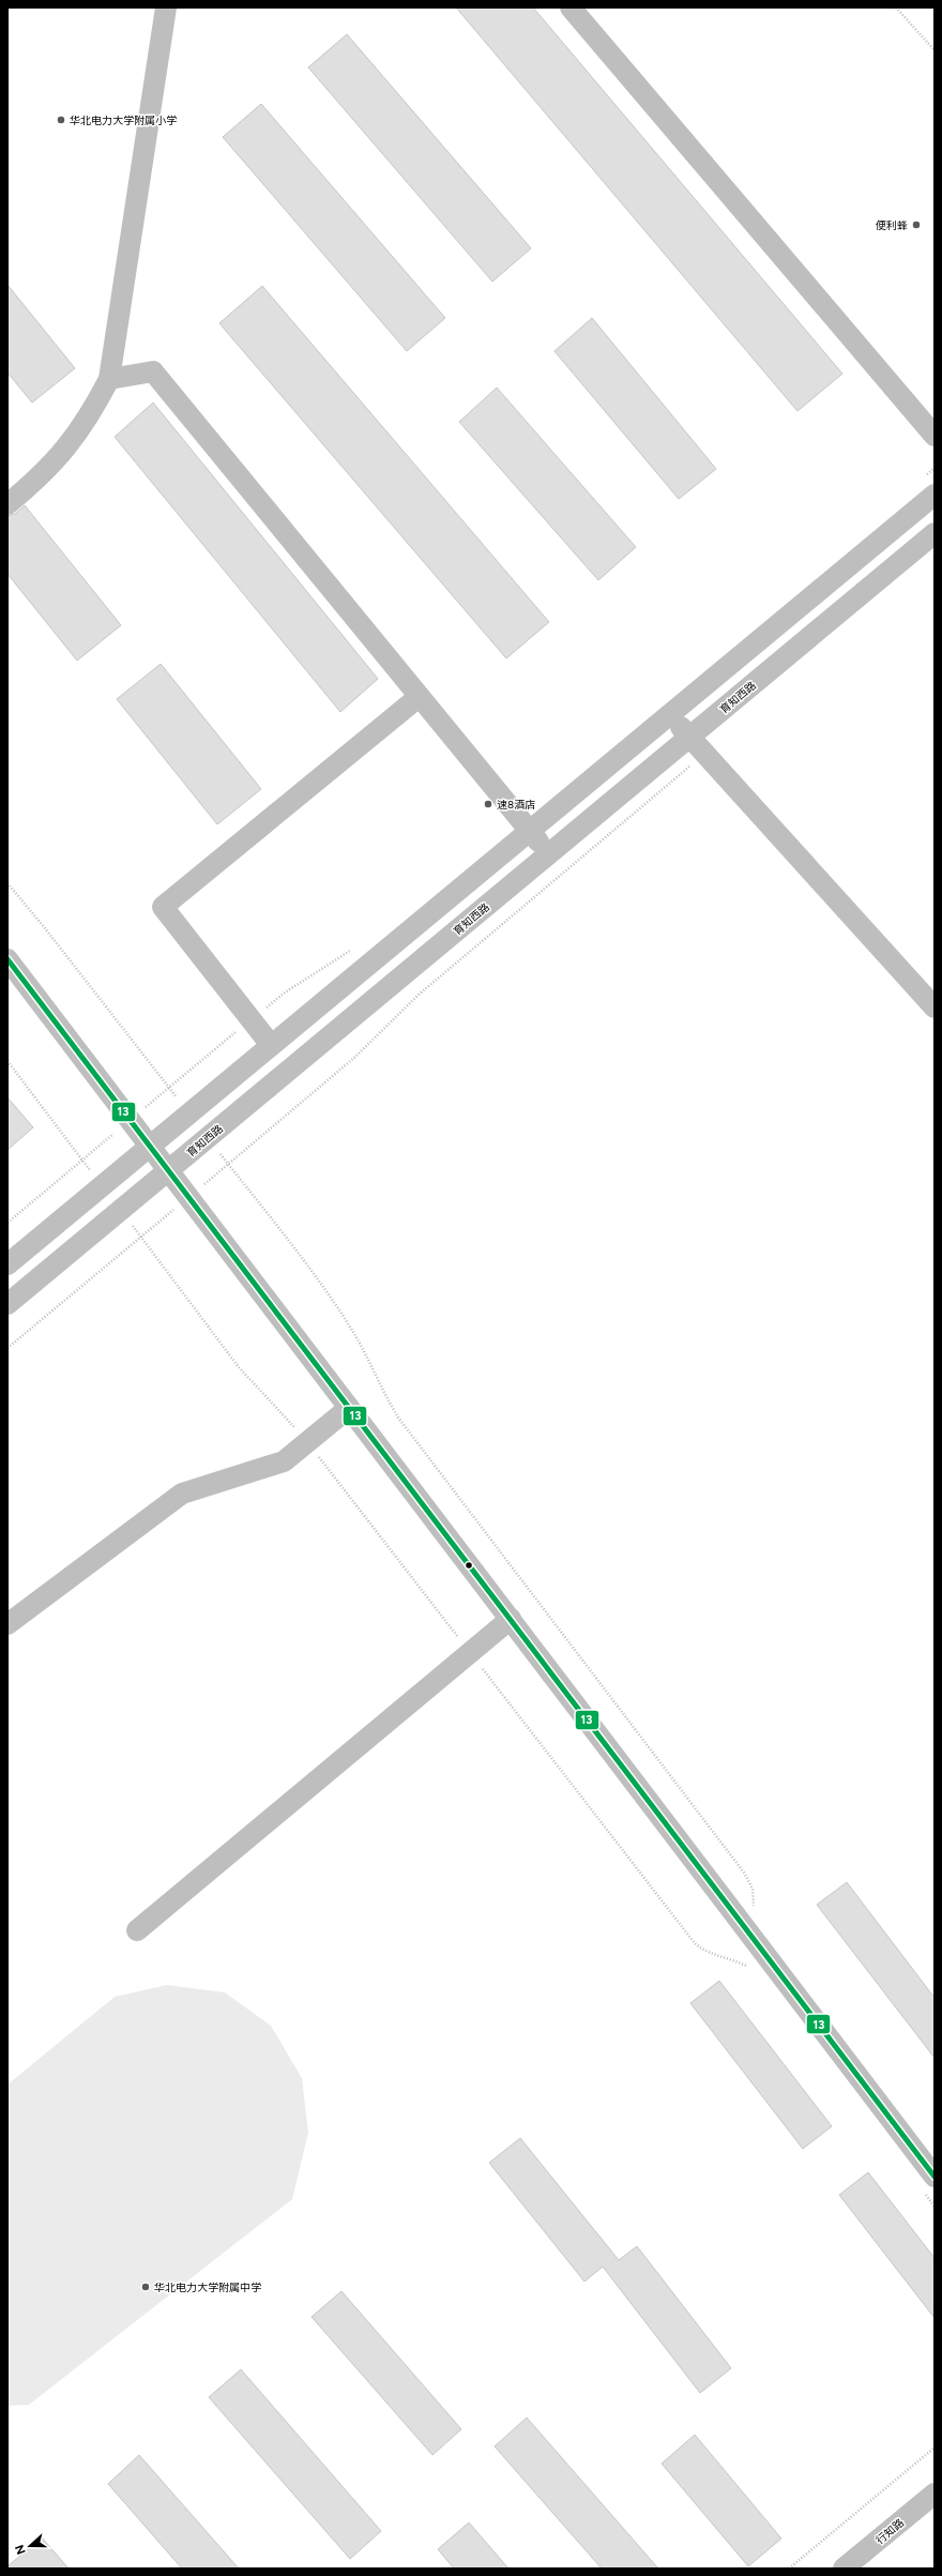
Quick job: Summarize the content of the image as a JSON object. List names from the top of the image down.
{
  "streets": {
    "street": ["育知西路", "行知路"]
  },
  "places": [
    "华北电力大学附属小学",
    "便利蜂",
    "速8酒店",
    "华北电力大学附属中学"
  ],
  "lines": ["transit line 13"],
  "north": "left"
}
